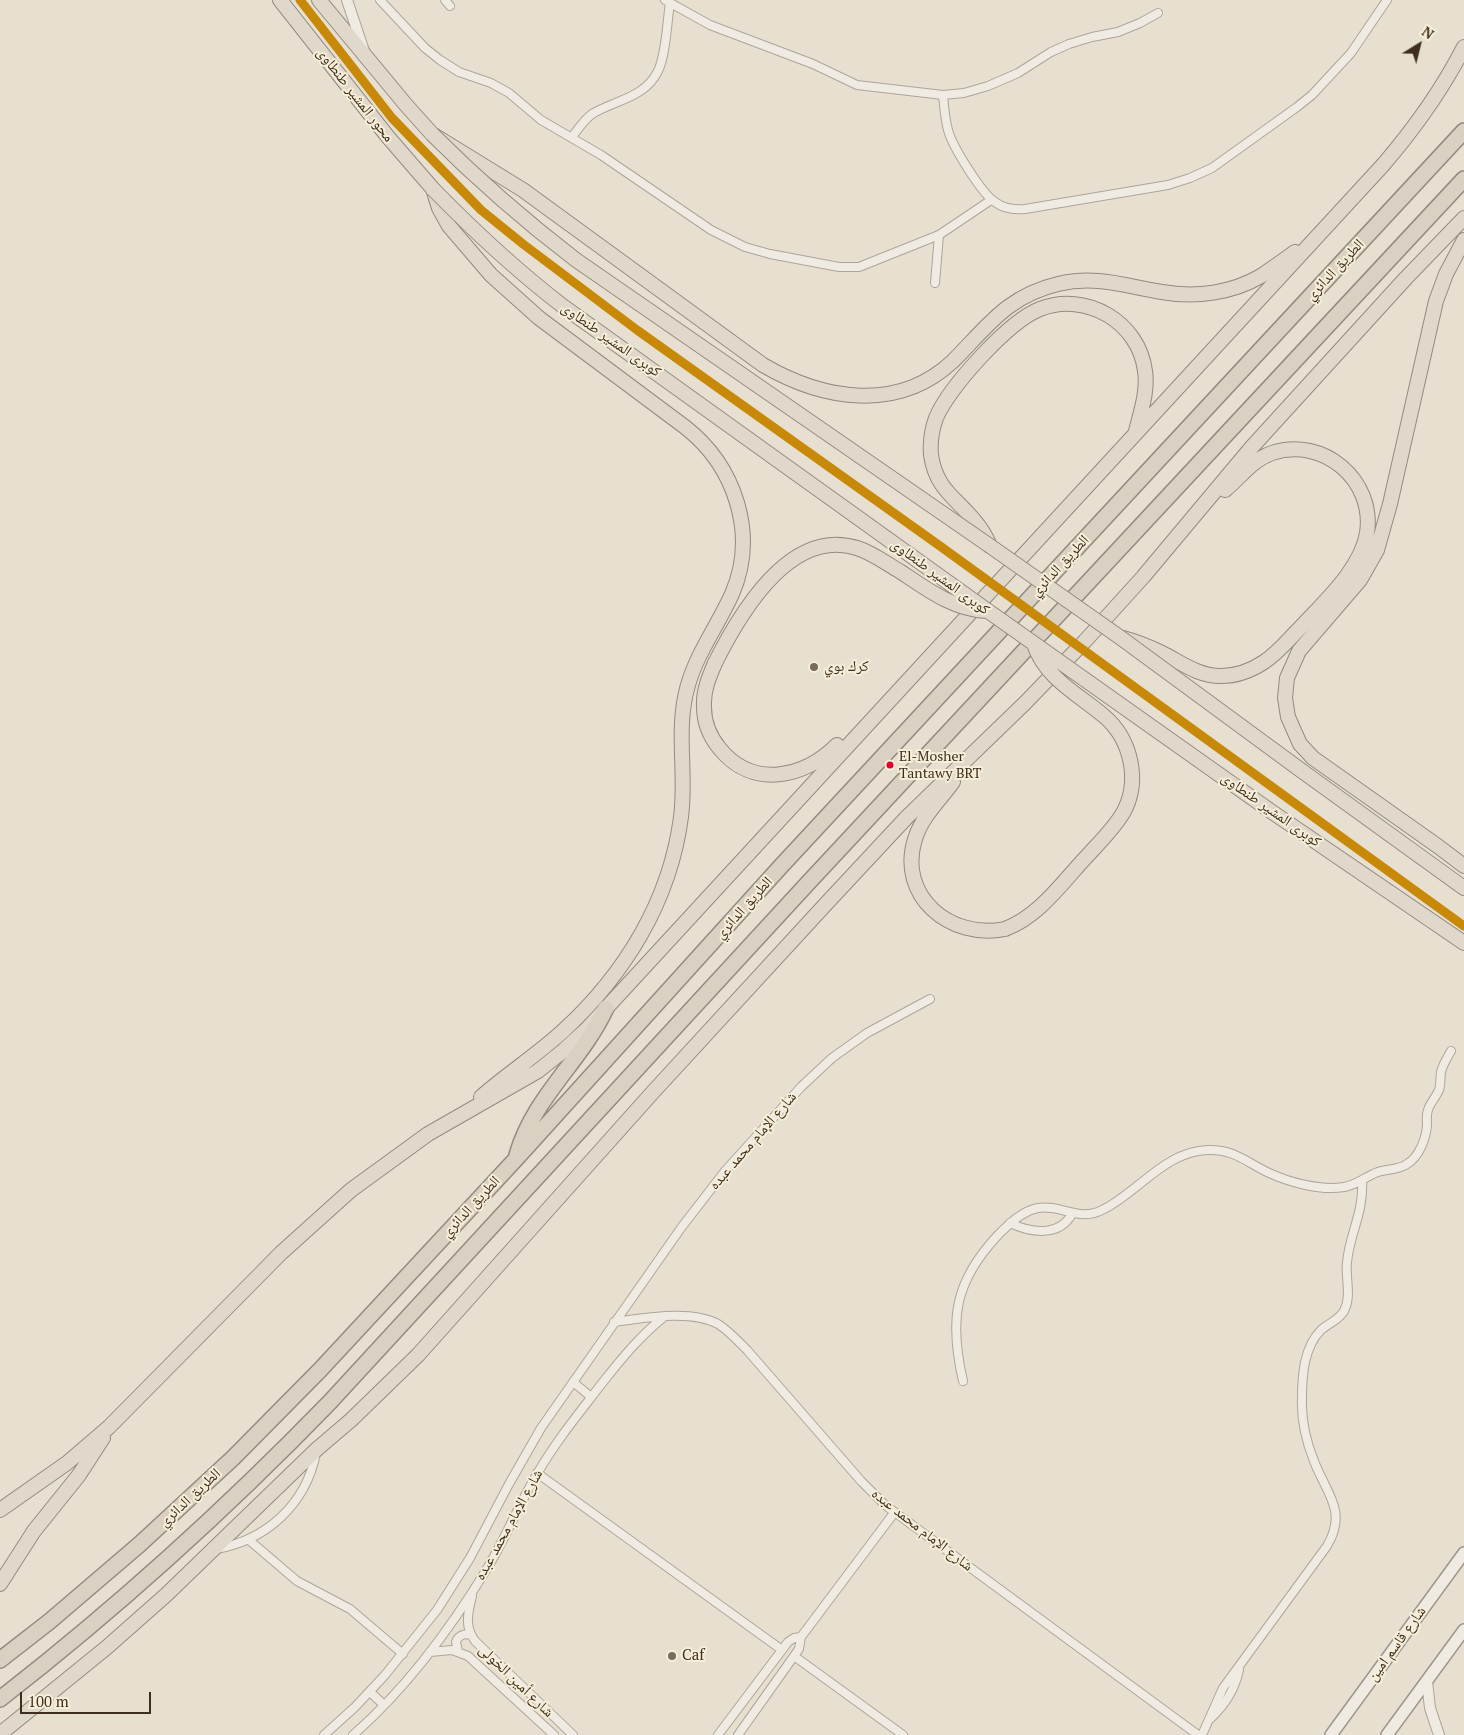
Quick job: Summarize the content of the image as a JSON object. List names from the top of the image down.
{
  "streets": {
    "highway": ["محور المشير طنطاوى", "الطريق الدائري", "كوبرى المشير طنطاوى"],
    "main road": ["شارع قاسم امين"],
    "street": ["شارع الإمام محمد عبده", "شارع أمين الخولى"]
  },
  "crossings": [
    ["محور المشير طنطاوى", "كوبرى المشير طنطاوى"],
    ["شارع الإمام محمد عبده", "شارع أمين الخولى"]
  ],
  "places": ["كرك بوي", "El-Mosher Tantawy BRT", "Caf"],
  "scale_bar": "100 m",
  "north": "top right"
}
